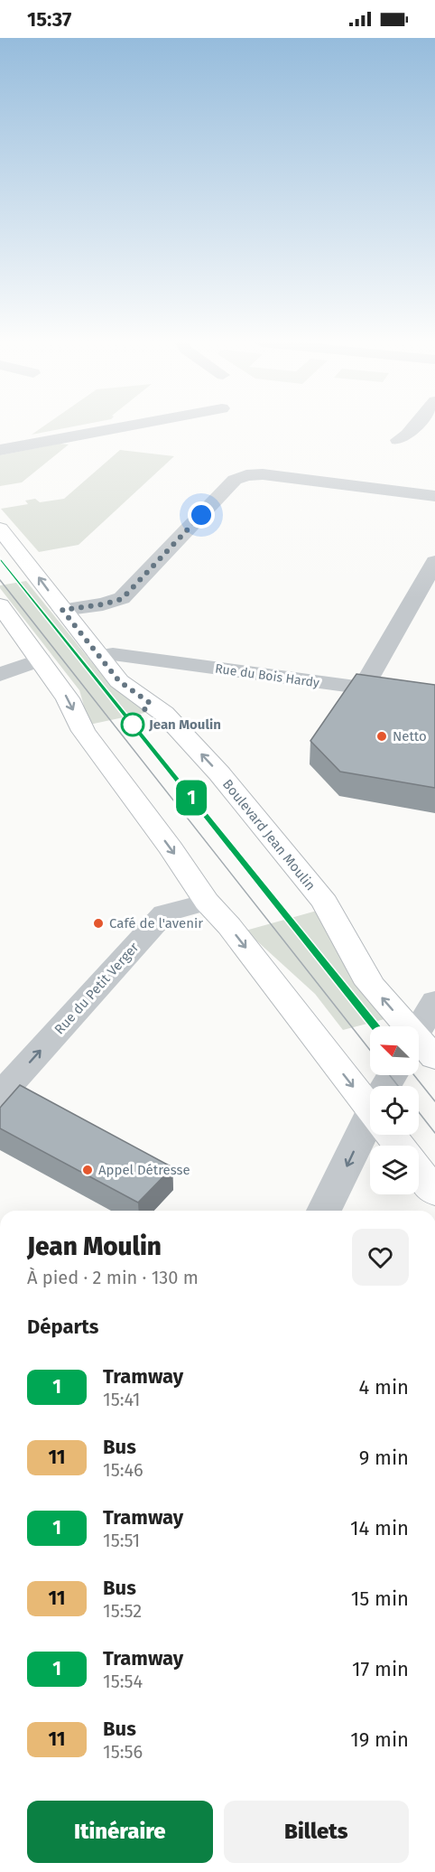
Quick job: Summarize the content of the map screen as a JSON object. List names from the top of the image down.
{
  "streets": {
    "main road": ["Boulevard Jean Moulin"],
    "street": ["Rue du Bois Hardy", "Rue du Petit Verger"]
  },
  "crossings": [
    ["Rue du Bois Hardy", "Boulevard Jean Moulin"]
  ],
  "one_way": ["Rue du Petit Verger"],
  "places": [
    "Jean Moulin",
    "Netto",
    "Café de l'avenir",
    "Appel Détresse"
  ],
  "lines": ["tram line 1"],
  "north": "top left",
  "page": {
    "status": "15:37",
    "on_map": "1",
    "heading": [
      ["Jean Moulin", "À pied · 2 min · 130 m"],
      "Départs"
    ],
    "list": [
      {
        "mark": "1",
        "name": "Tramway",
        "note": "15:41",
        "value": "4 min"
      },
      {
        "mark": "11",
        "name": "Bus",
        "note": "15:46",
        "value": "9 min"
      },
      {
        "mark": "1",
        "name": "Tramway",
        "note": "15:51",
        "value": "14 min"
      },
      {
        "mark": "11",
        "name": "Bus",
        "note": "15:52",
        "value": "15 min"
      },
      {
        "mark": "1",
        "name": "Tramway",
        "note": "15:54",
        "value": "17 min"
      },
      {
        "mark": "11",
        "name": "Bus",
        "note": "15:56",
        "value": "19 min"
      }
    ],
    "buttons": ["Itinéraire", "Billets"]
  }
}
